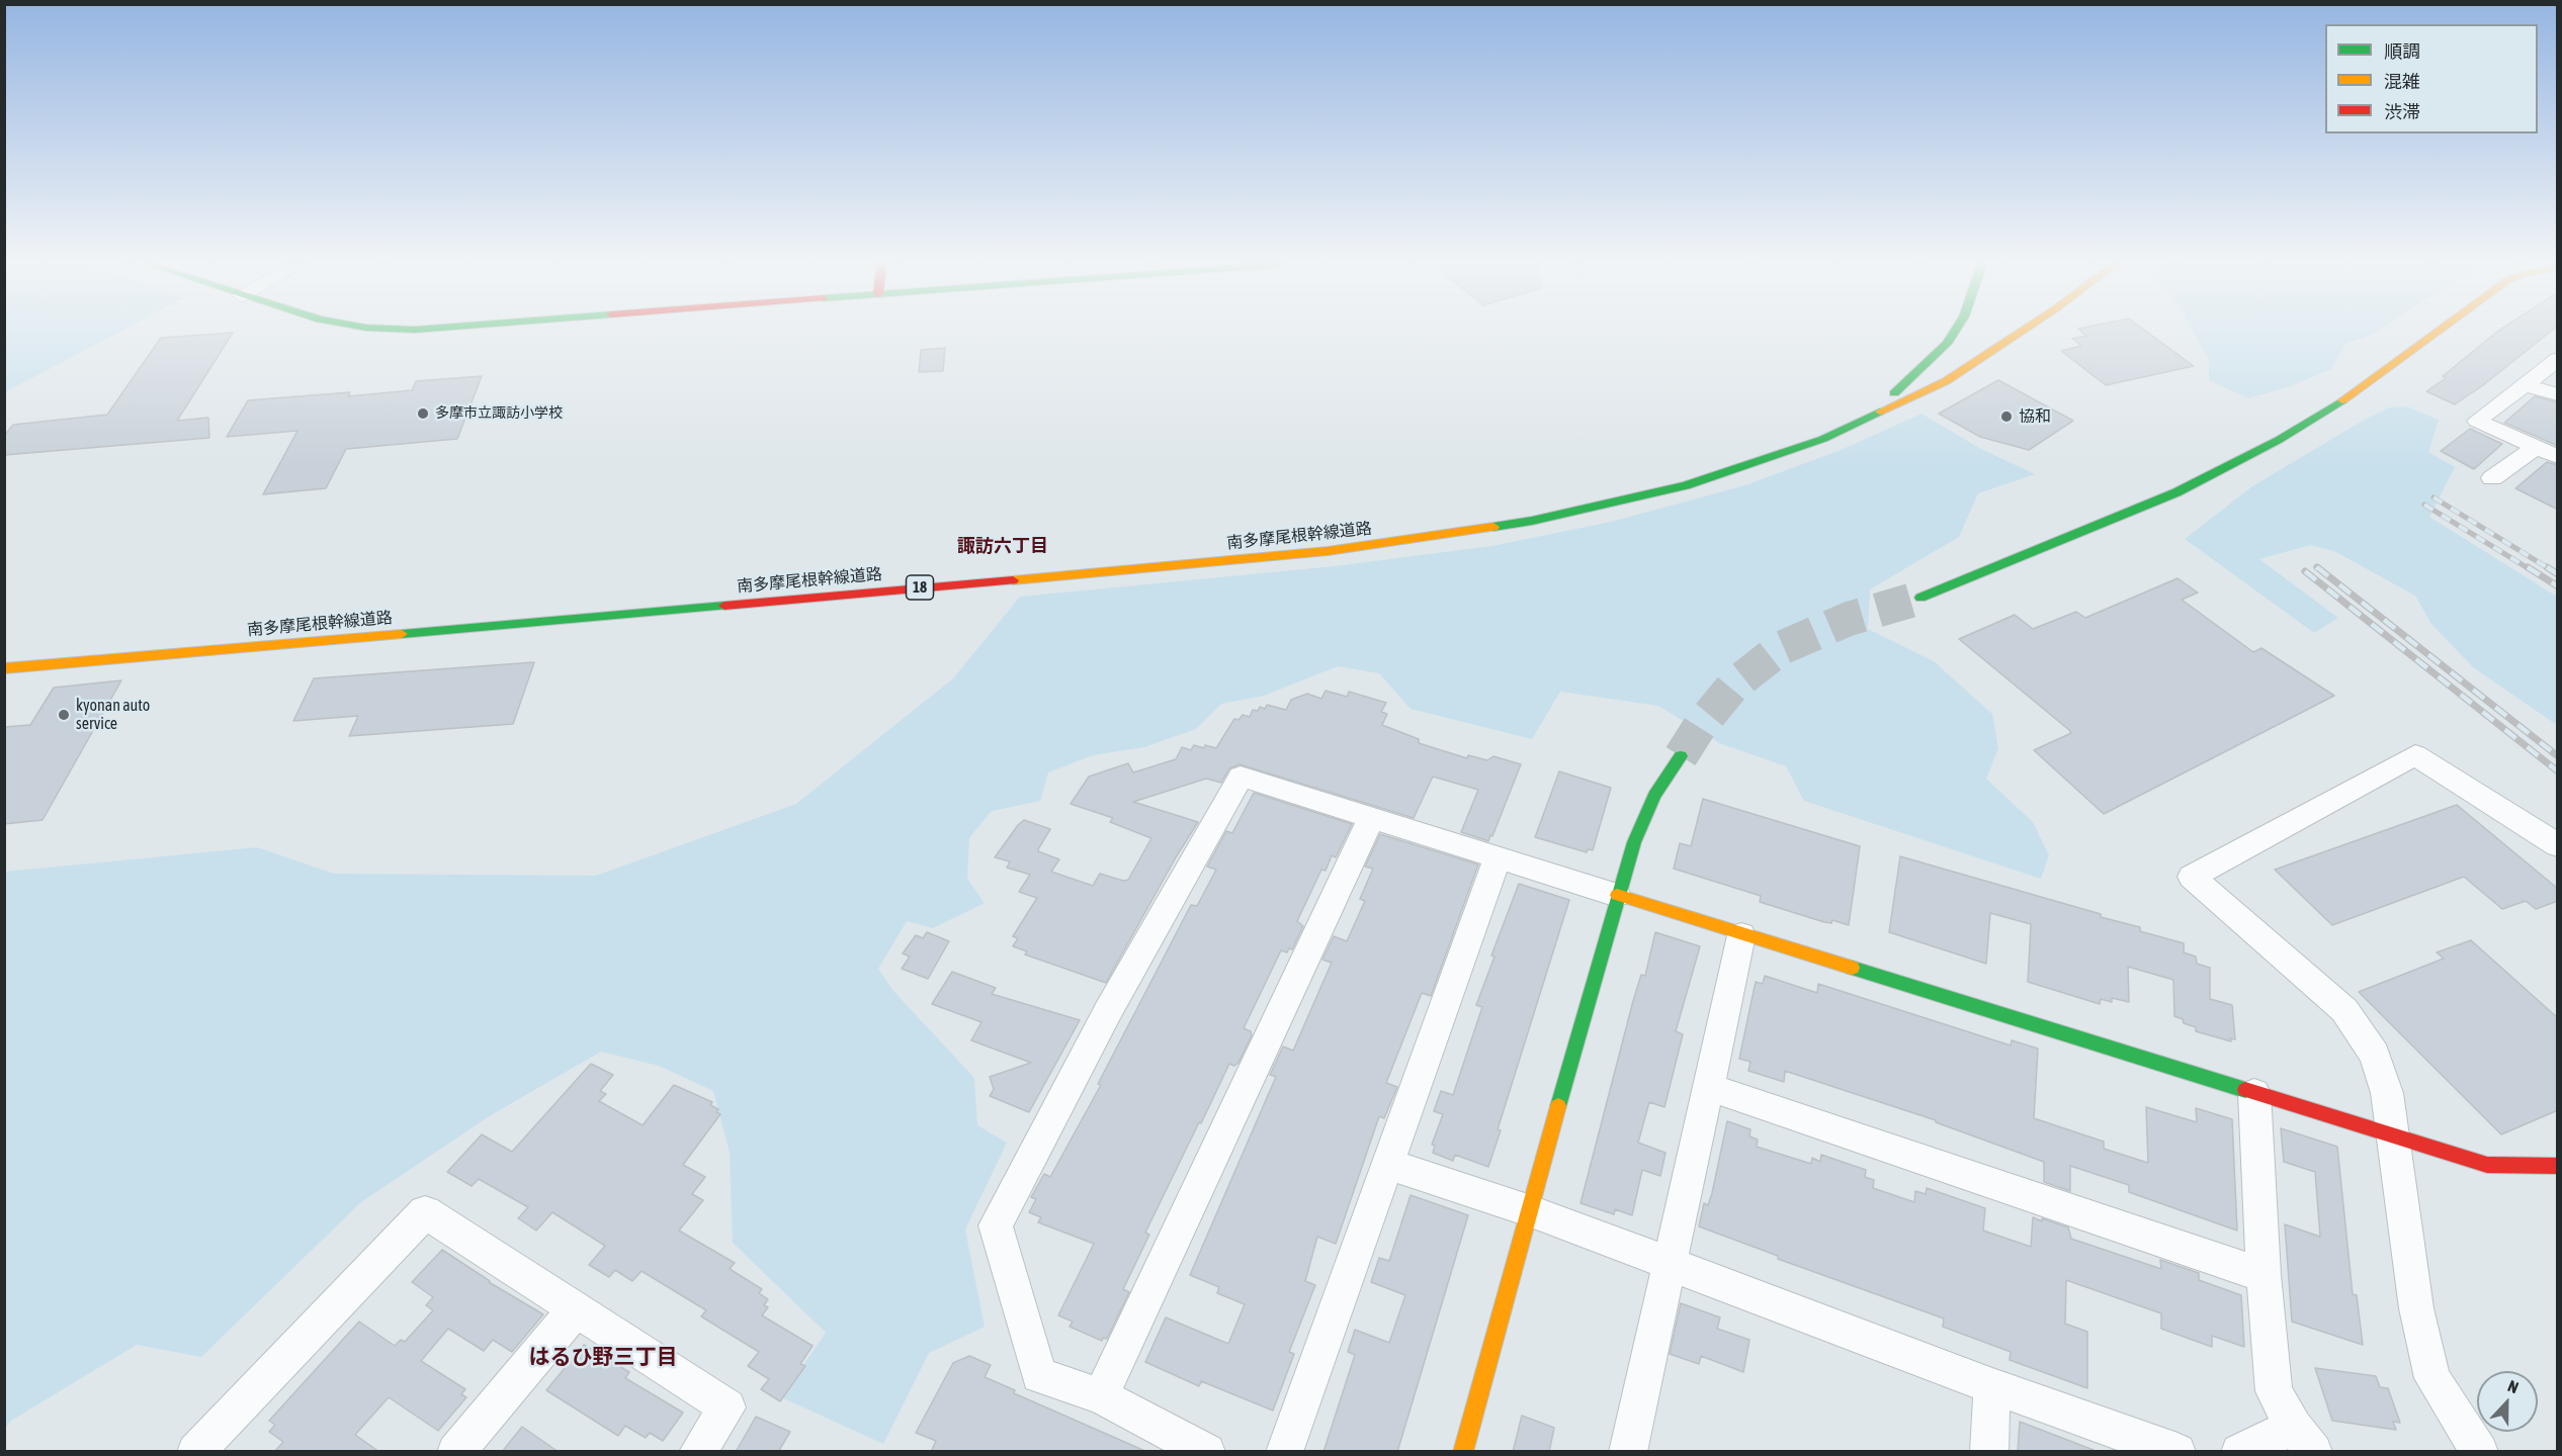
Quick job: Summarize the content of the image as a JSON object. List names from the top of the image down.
{
  "streets": {
    "street": ["南多摩尾根幹線道路", "18"]
  },
  "districts": ["諏訪六丁目", "はるひ野三丁目"],
  "places": ["多摩市立諏訪小学校", "協和", "kyonan auto service"],
  "legend": ["順調", "混雑", "渋滞"],
  "north": "top"
}
